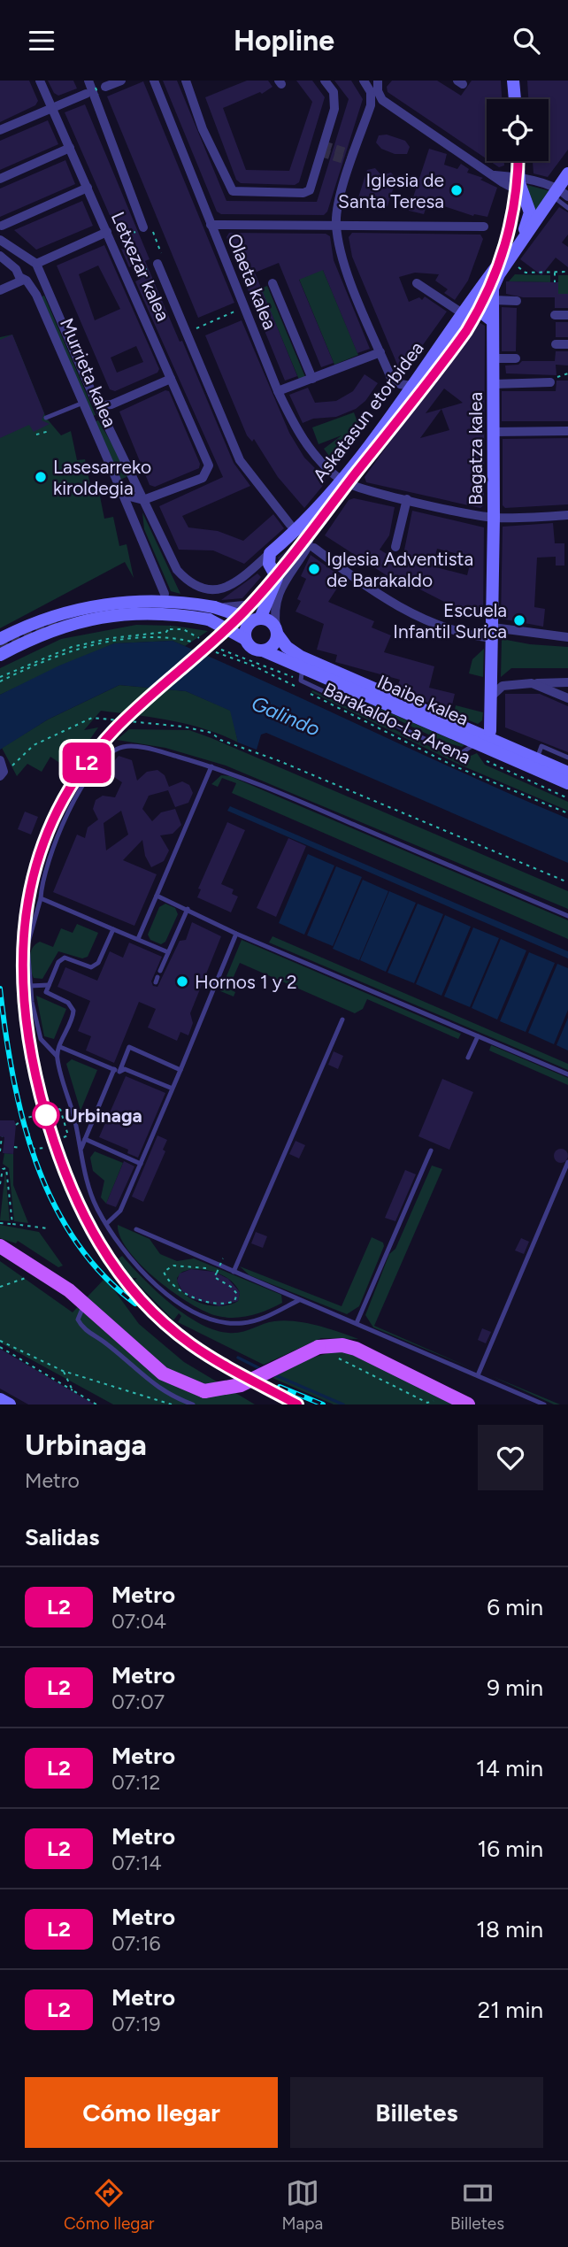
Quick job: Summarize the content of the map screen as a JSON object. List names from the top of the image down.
{
  "streets": {
    "street": [
      "Letxezar kalea",
      "Olaeta kalea",
      "Murrieta kalea",
      "Askatasun etorbidea",
      "Bagatza kalea",
      "Ibaibe kalea"
    ],
    "path": ["Barakaldo-La Arena"]
  },
  "crossings": [
    ["Letxezar kalea", "Murrieta kalea"],
    ["Olaeta kalea", "Askatasun etorbidea"],
    ["Murrieta kalea", "Askatasun etorbidea"],
    ["Bagatza kalea", "Ibaibe kalea"]
  ],
  "water": ["Galindo"],
  "places": [
    "Iglesia de Santa Teresa",
    "Lasesarreko kiroldegia",
    "Iglesia Adventista de Barakaldo",
    "Escuela Infantil Surica",
    "Hornos 1 y 2",
    "Urbinaga"
  ],
  "lines": ["metro line L2"],
  "page": {
    "header": "Hopline",
    "on_map": "L2",
    "heading": [
      ["Urbinaga", "Metro"],
      "Salidas"
    ],
    "list": [
      {
        "mark": "L2",
        "name": "Metro",
        "note": "07:04",
        "value": "6 min"
      },
      {
        "mark": "L2",
        "name": "Metro",
        "note": "07:07",
        "value": "9 min"
      },
      {
        "mark": "L2",
        "name": "Metro",
        "note": "07:12",
        "value": "14 min"
      },
      {
        "mark": "L2",
        "name": "Metro",
        "note": "07:14",
        "value": "16 min"
      },
      {
        "mark": "L2",
        "name": "Metro",
        "note": "07:16",
        "value": "18 min"
      },
      {
        "mark": "L2",
        "name": "Metro",
        "note": "07:19",
        "value": "21 min"
      }
    ],
    "buttons": ["Cómo llegar", "Billetes"],
    "tabs": ["Cómo llegar", "Mapa", "Billetes"]
  }
}
